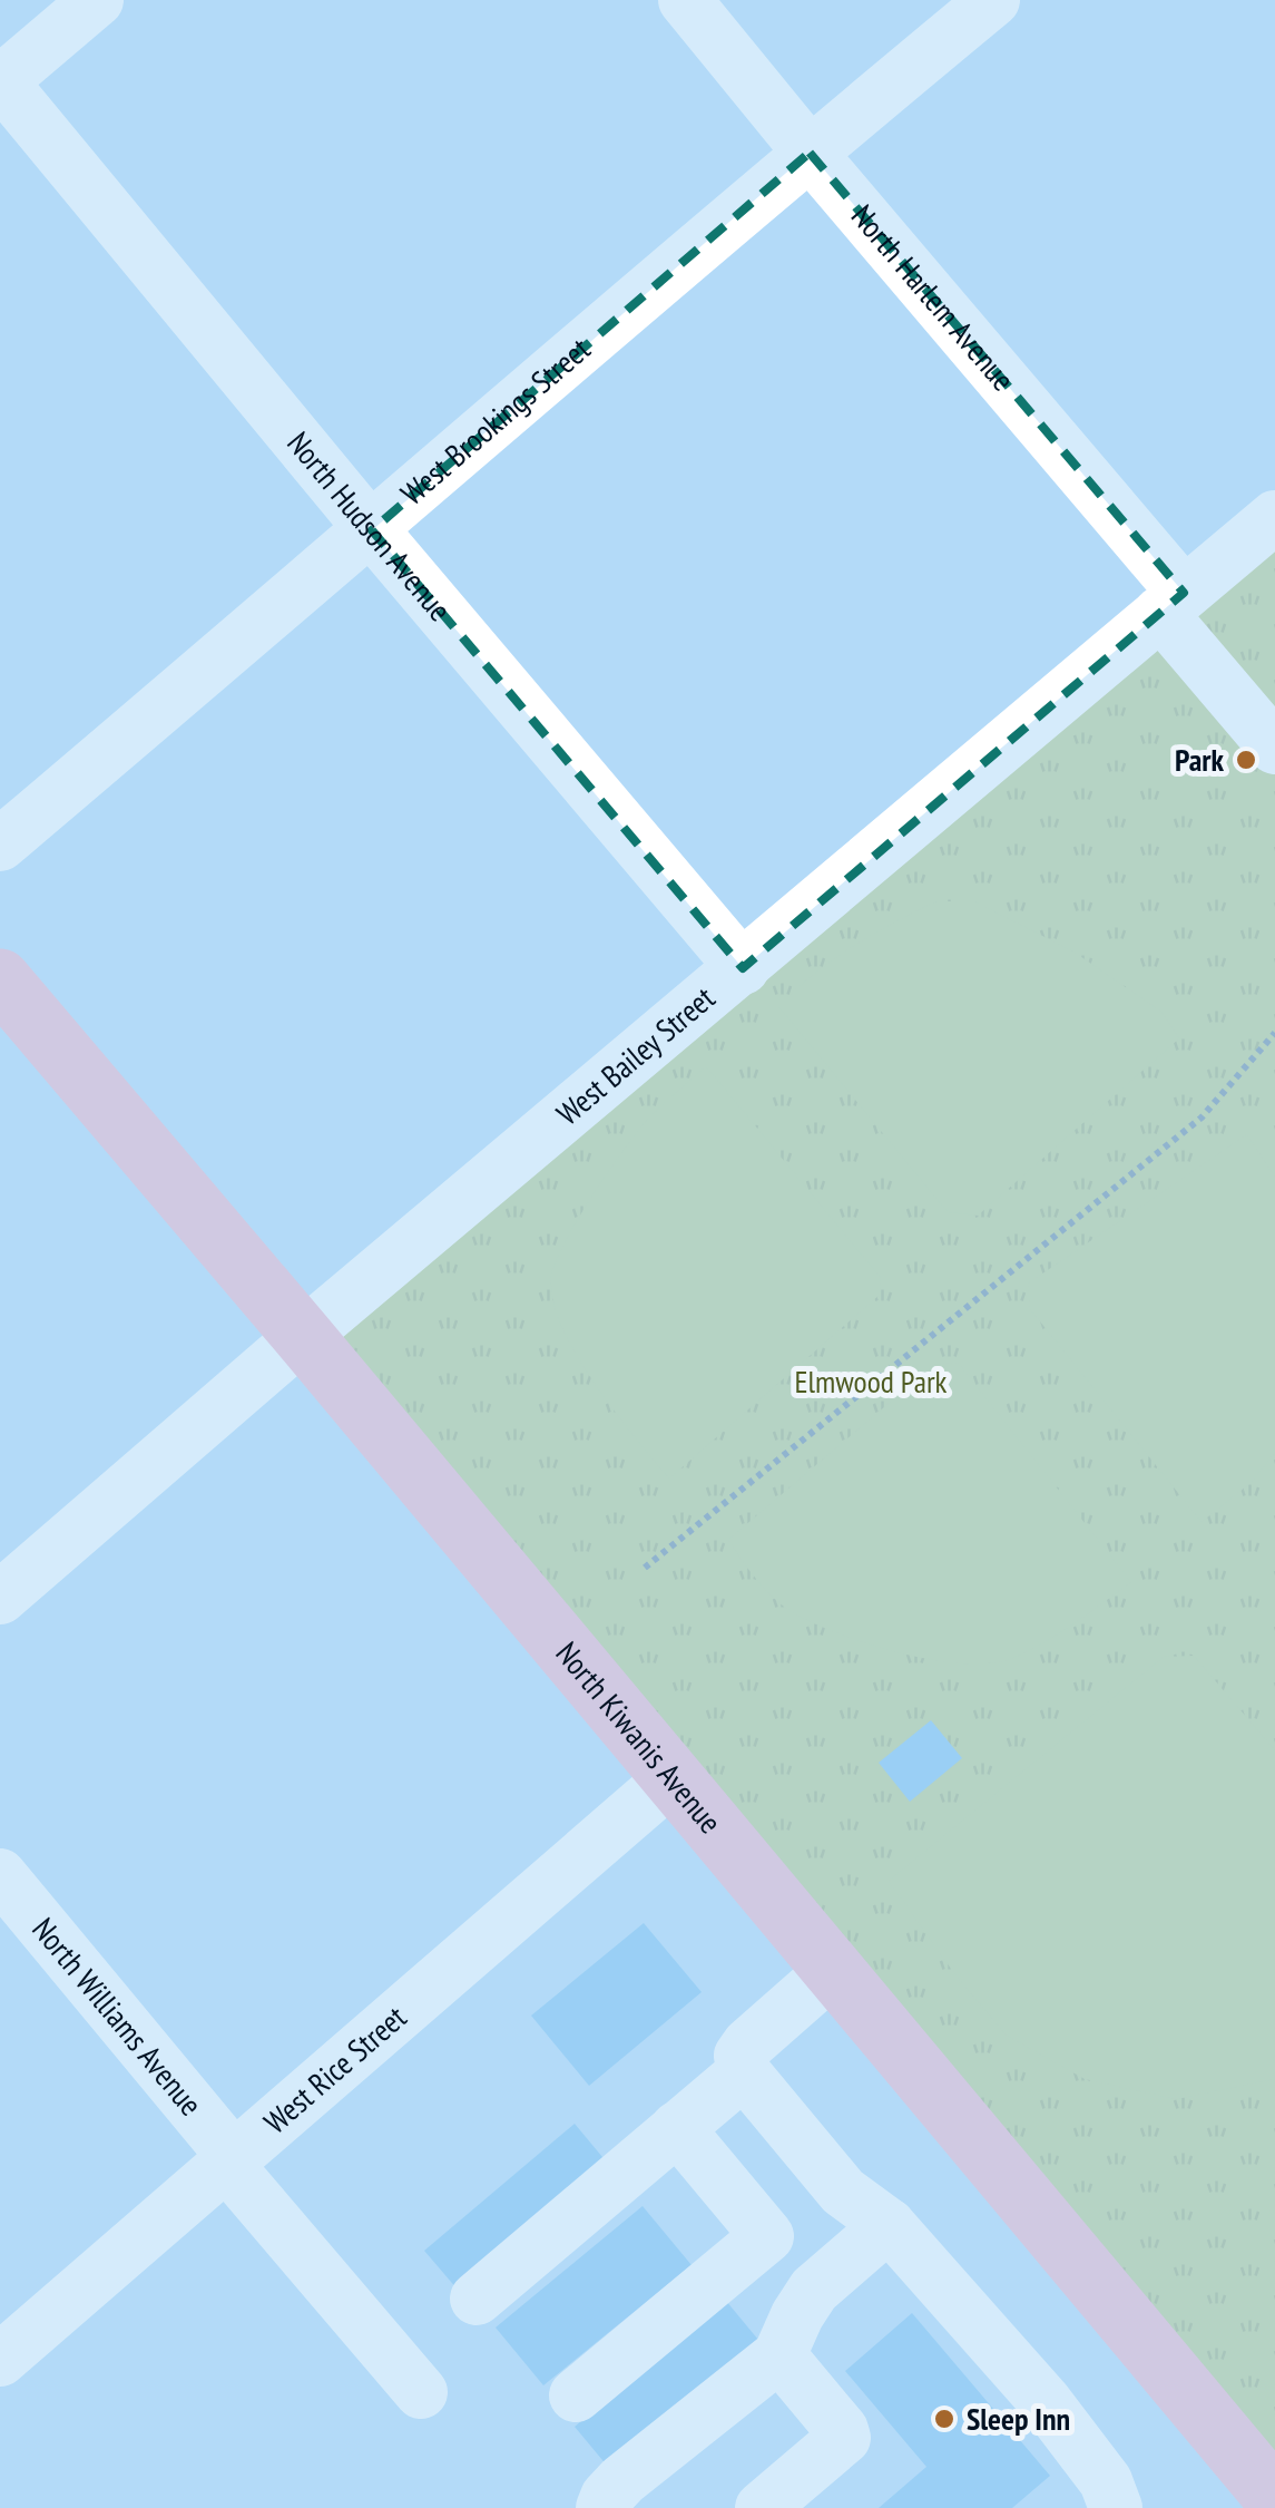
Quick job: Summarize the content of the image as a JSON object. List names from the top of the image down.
{
  "streets": {
    "main road": ["North Kiwanis Avenue"],
    "street": [
      "North Harlem Avenue",
      "West Brookings Street",
      "North Hudson Avenue",
      "West Bailey Street",
      "North Williams Avenue",
      "West Rice Street"
    ]
  },
  "crossings": [
    ["North Harlem Avenue", "West Brookings Street"],
    ["North Harlem Avenue", "West Bailey Street"],
    ["West Brookings Street", "North Hudson Avenue"],
    ["North Hudson Avenue", "West Bailey Street"],
    ["West Bailey Street", "North Kiwanis Avenue"],
    ["North Kiwanis Avenue", "West Rice Street"],
    ["North Williams Avenue", "West Rice Street"]
  ],
  "parks": ["Elmwood Park"],
  "places": ["Park", "Sleep Inn"]
}
